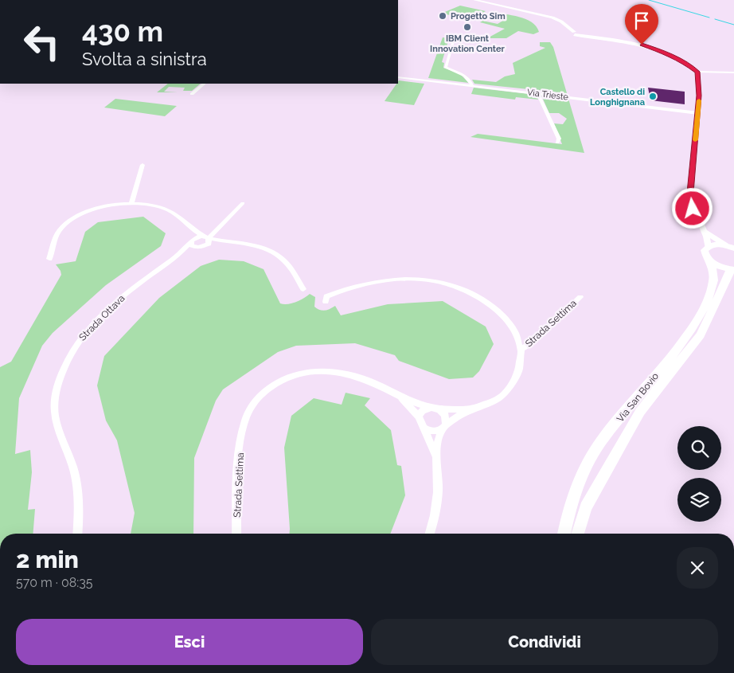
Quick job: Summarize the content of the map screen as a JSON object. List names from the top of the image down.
{
  "streets": {
    "main road": ["Via San Bovio"],
    "street": ["Via Trieste", "Strada Ottava", "Strada Settima"]
  },
  "places": ["Progetto Sim", "IBM Client Innovation Center", "Castello di Longhignana"],
  "page": {
    "turn": ["430 m", "Svolta a sinistra"],
    "heading": ["2 min", "570 m · 08:35"],
    "buttons": ["Esci", "Condividi"]
  }
}
